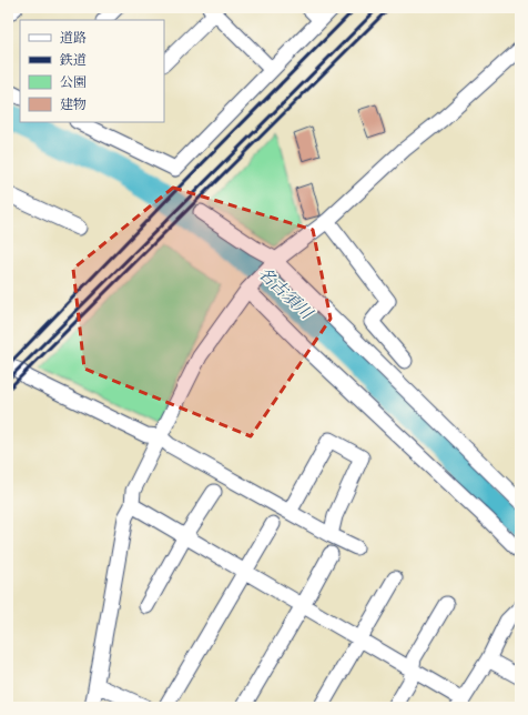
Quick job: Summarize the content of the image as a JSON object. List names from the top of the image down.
{
  "water": ["名古須川"],
  "legend": [
    "道路",
    "鉄道",
    "公園",
    "建物"
  ]
}
